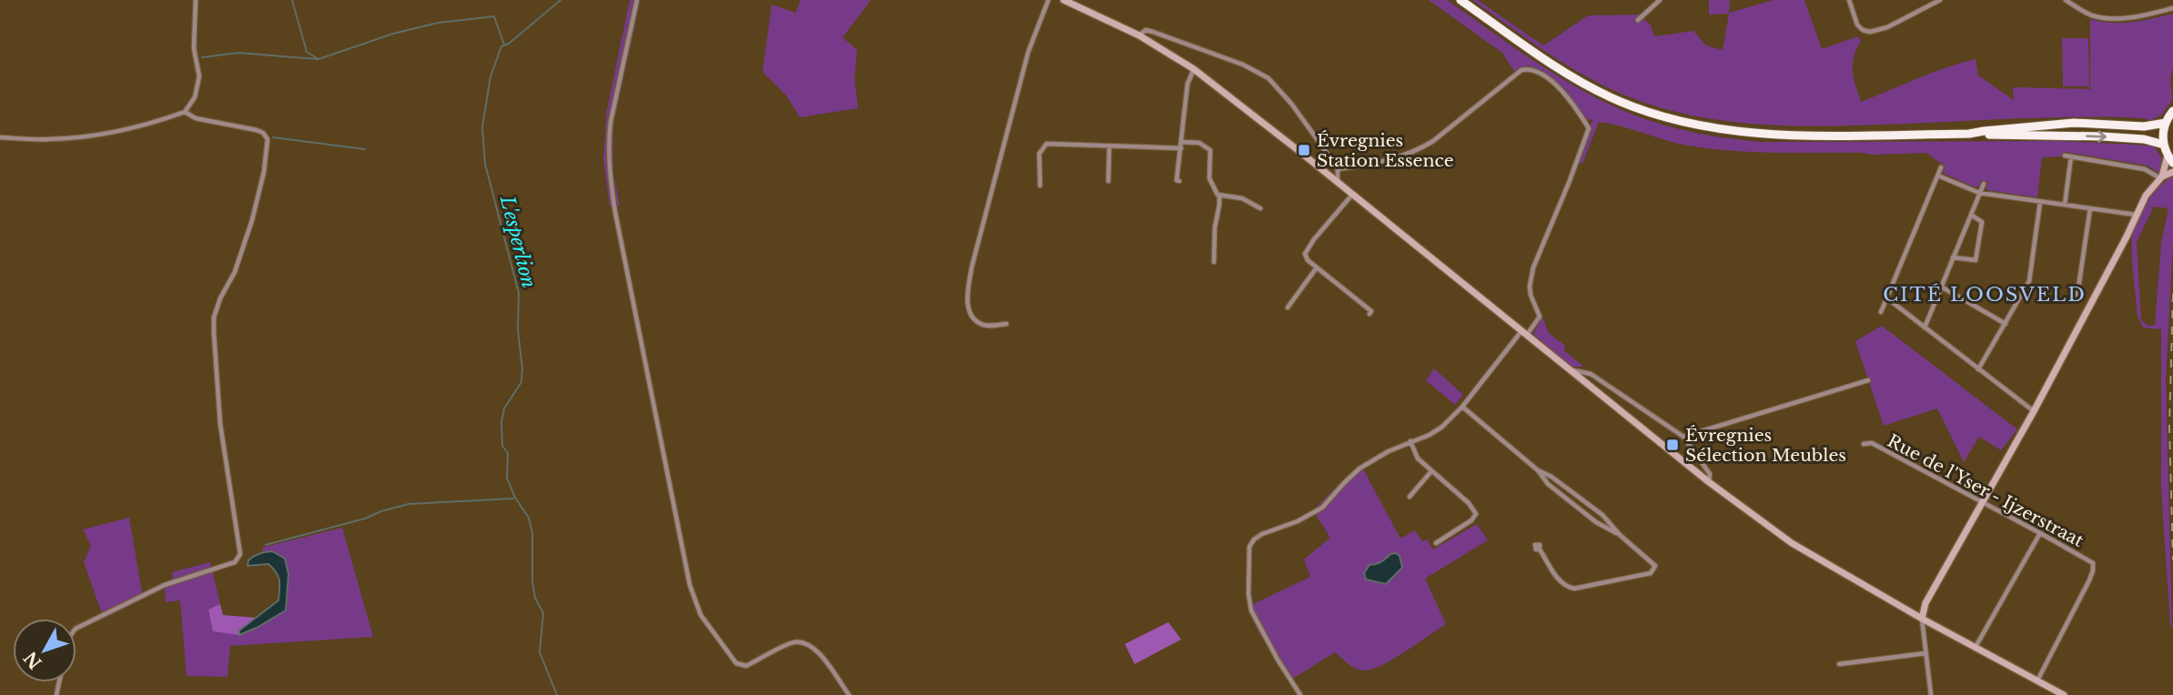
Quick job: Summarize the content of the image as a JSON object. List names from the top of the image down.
{
  "streets": {
    "street": ["Rue de l'Yser - Ijzerstraat"]
  },
  "districts": ["CITÉ LOOSVELD"],
  "water": ["L'esperlion"],
  "places": {
    "transit": ["Évregnies Station Essence", "Évregnies Sélection Meubles"]
  },
  "north": "bottom left"
}
